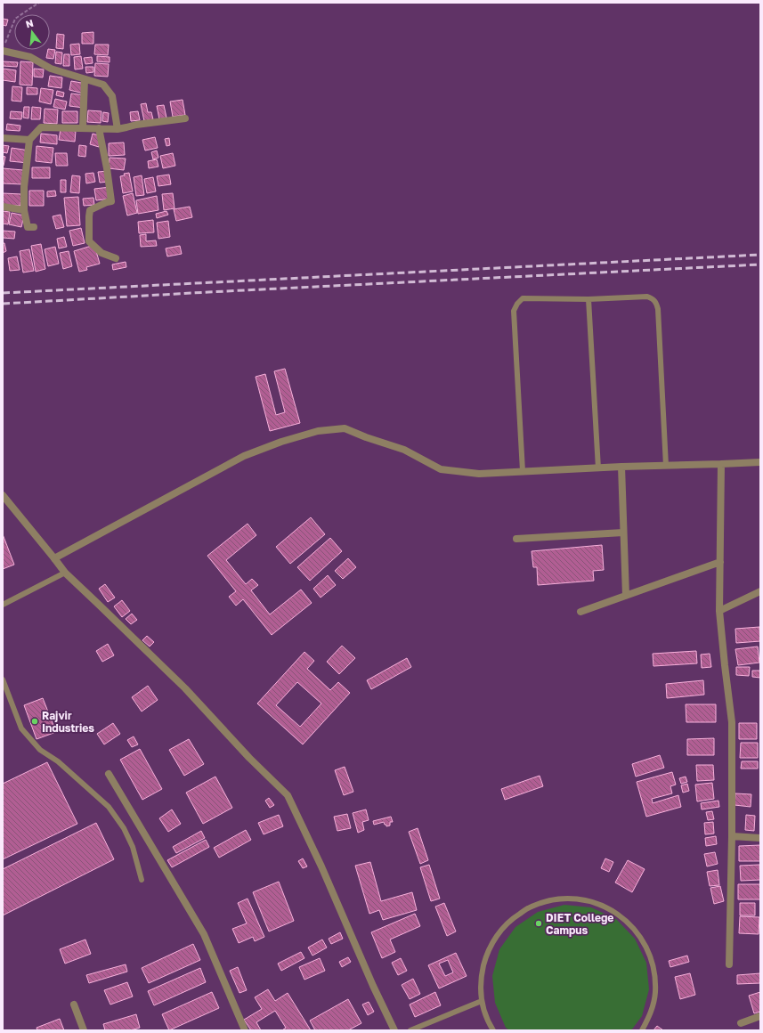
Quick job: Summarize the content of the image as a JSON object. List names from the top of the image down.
{
  "places": ["Rajvir Industries", "DIET College Campus"],
  "north": "top"
}
